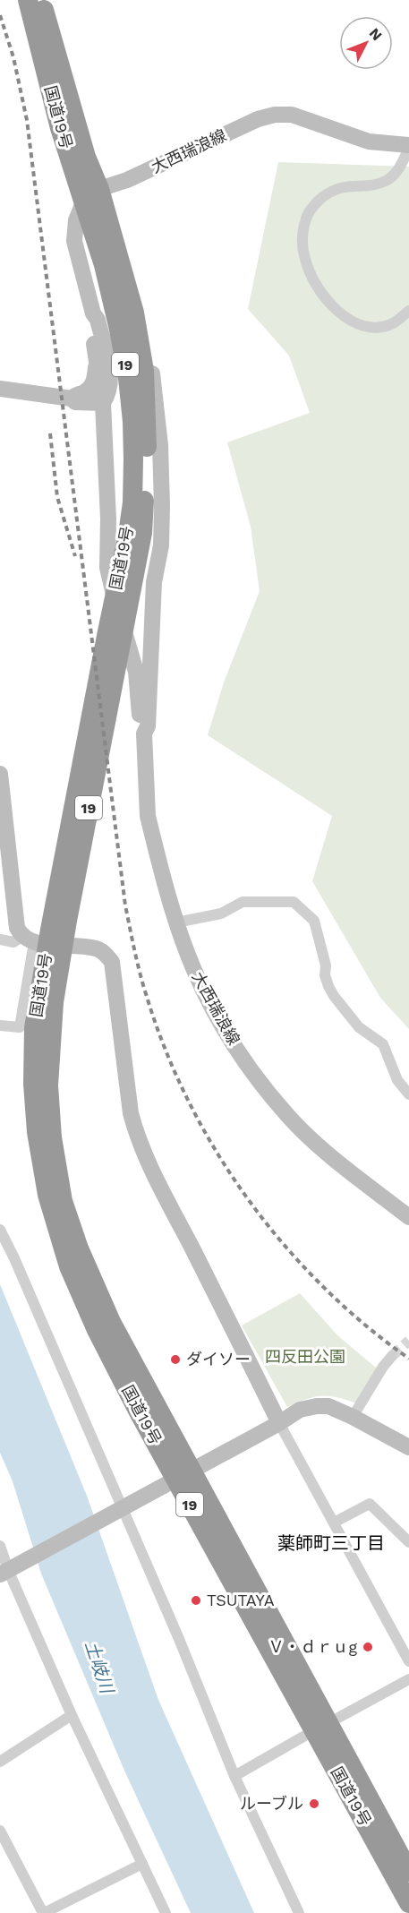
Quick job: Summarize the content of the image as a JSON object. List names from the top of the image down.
{
  "streets": {
    "highway": ["国道19号", "19"],
    "main road": ["大西瑞浪線"]
  },
  "crossings": [
    ["国道19号", "大西瑞浪線"]
  ],
  "districts": ["薬師町三丁目"],
  "water": ["土岐川"],
  "parks": ["四反田公園"],
  "places": [
    "ダイソー",
    "TSUTAYA",
    "Ｖ・ｄｒｕg",
    "ルーブル"
  ],
  "north": "top right"
}
